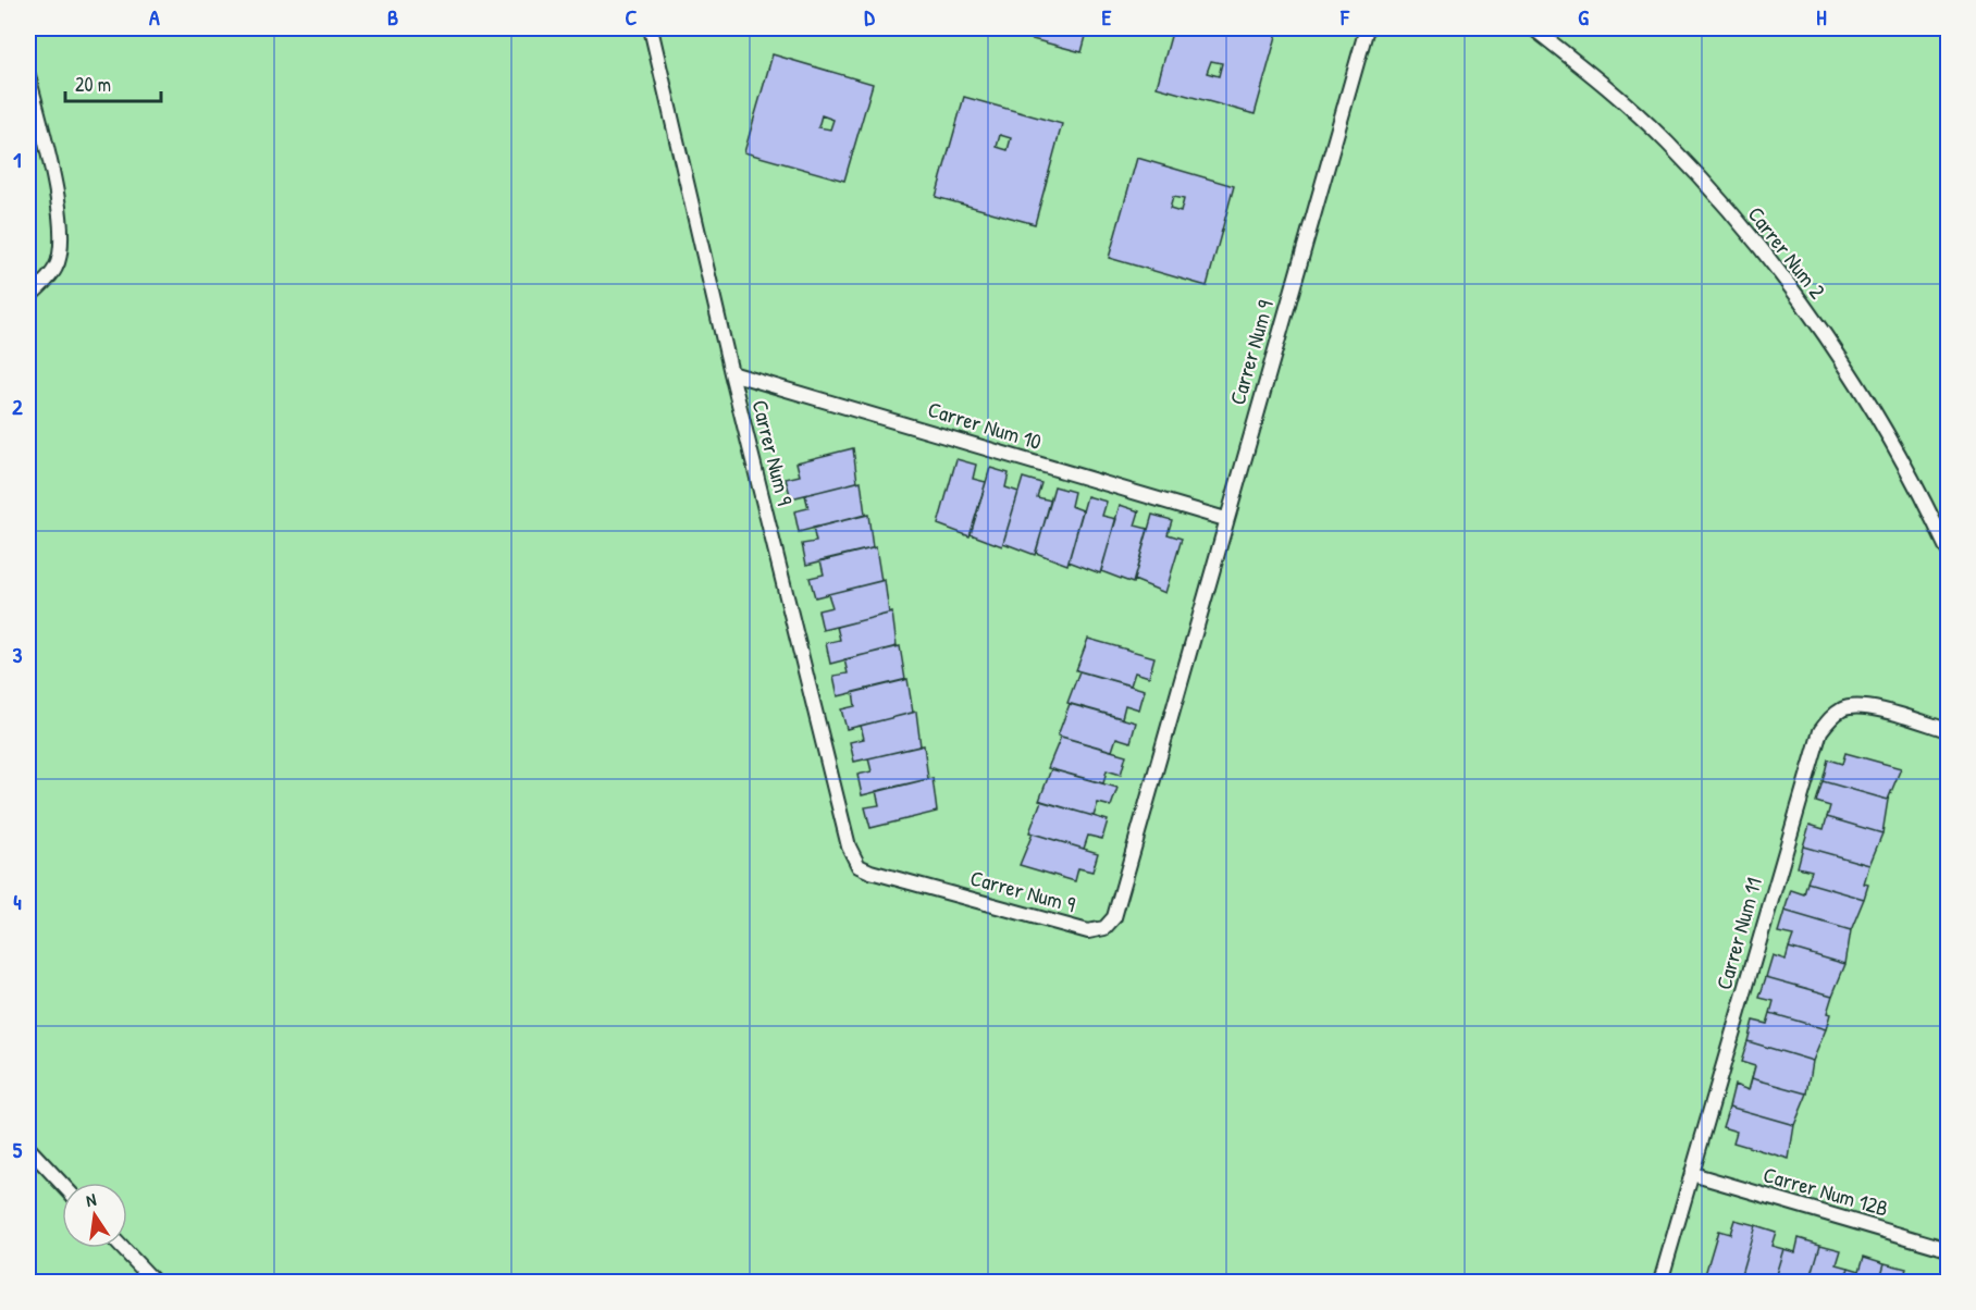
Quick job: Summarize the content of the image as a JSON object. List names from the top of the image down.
{
  "streets": {
    "lane": [
      "Carrer Num 2",
      "Carrer Num 9",
      "Carrer Num 10",
      "Carrer Num 11",
      "Carrer Num 12B"
    ]
  },
  "crossings": [
    ["Carrer Num 9", "Carrer Num 10"],
    ["Carrer Num 11", "Carrer Num 12B"]
  ],
  "scale_bar": "20 m",
  "north": "top",
  "grid": {
    "columns": [
      "A",
      "B",
      "C",
      "D",
      "E",
      "F",
      "G",
      "H"
    ],
    "rows": [
      "1",
      "2",
      "3",
      "4",
      "5"
    ]
  }
}
